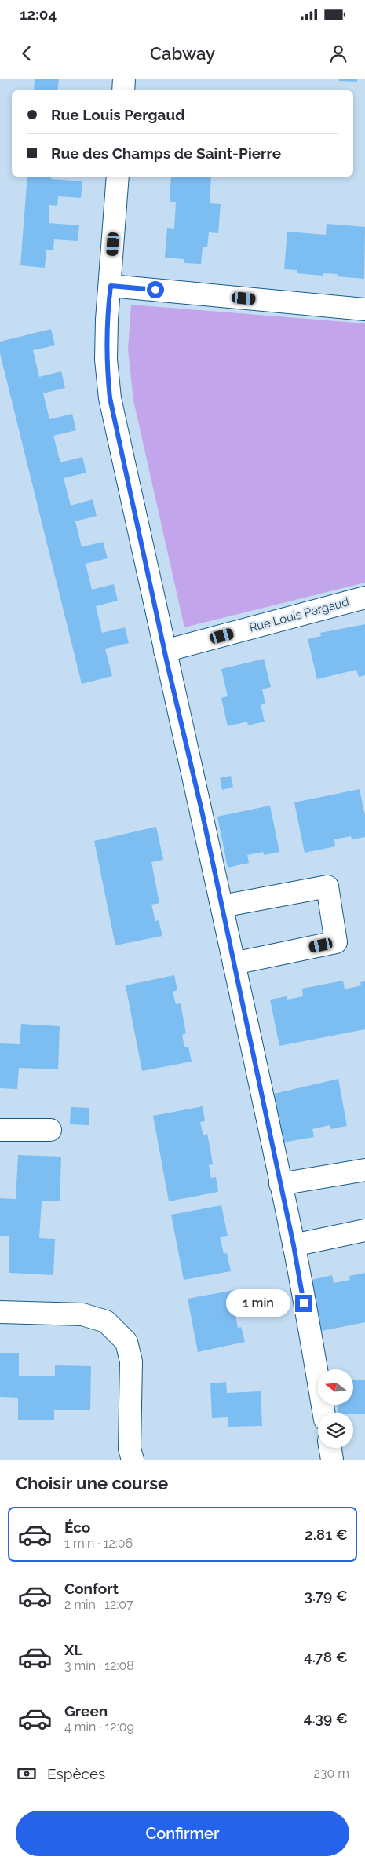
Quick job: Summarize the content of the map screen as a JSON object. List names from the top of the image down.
{
  "streets": {
    "street": ["Rue Louis Pergaud"]
  },
  "north": "left",
  "page": {
    "status": "12:04",
    "header": "Cabway",
    "banner": ["Rue Louis Pergaud", "Rue des Champs de Saint-Pierre"],
    "bubble": "1 min",
    "heading": "Choisir une course",
    "list": [
      {
        "name": "Éco",
        "note": "1 min · 12:06",
        "value": "2.81 €"
      },
      {
        "name": "Confort",
        "note": "2 min · 12:07",
        "value": "3.79 €"
      },
      {
        "name": "XL",
        "note": "3 min · 12:08",
        "value": "4.78 €"
      },
      {
        "name": "Green",
        "note": "4 min · 12:09",
        "value": "4.39 €"
      }
    ],
    "pay": ["Espèces", "230 m"],
    "buttons": "Confirmer"
  }
}
